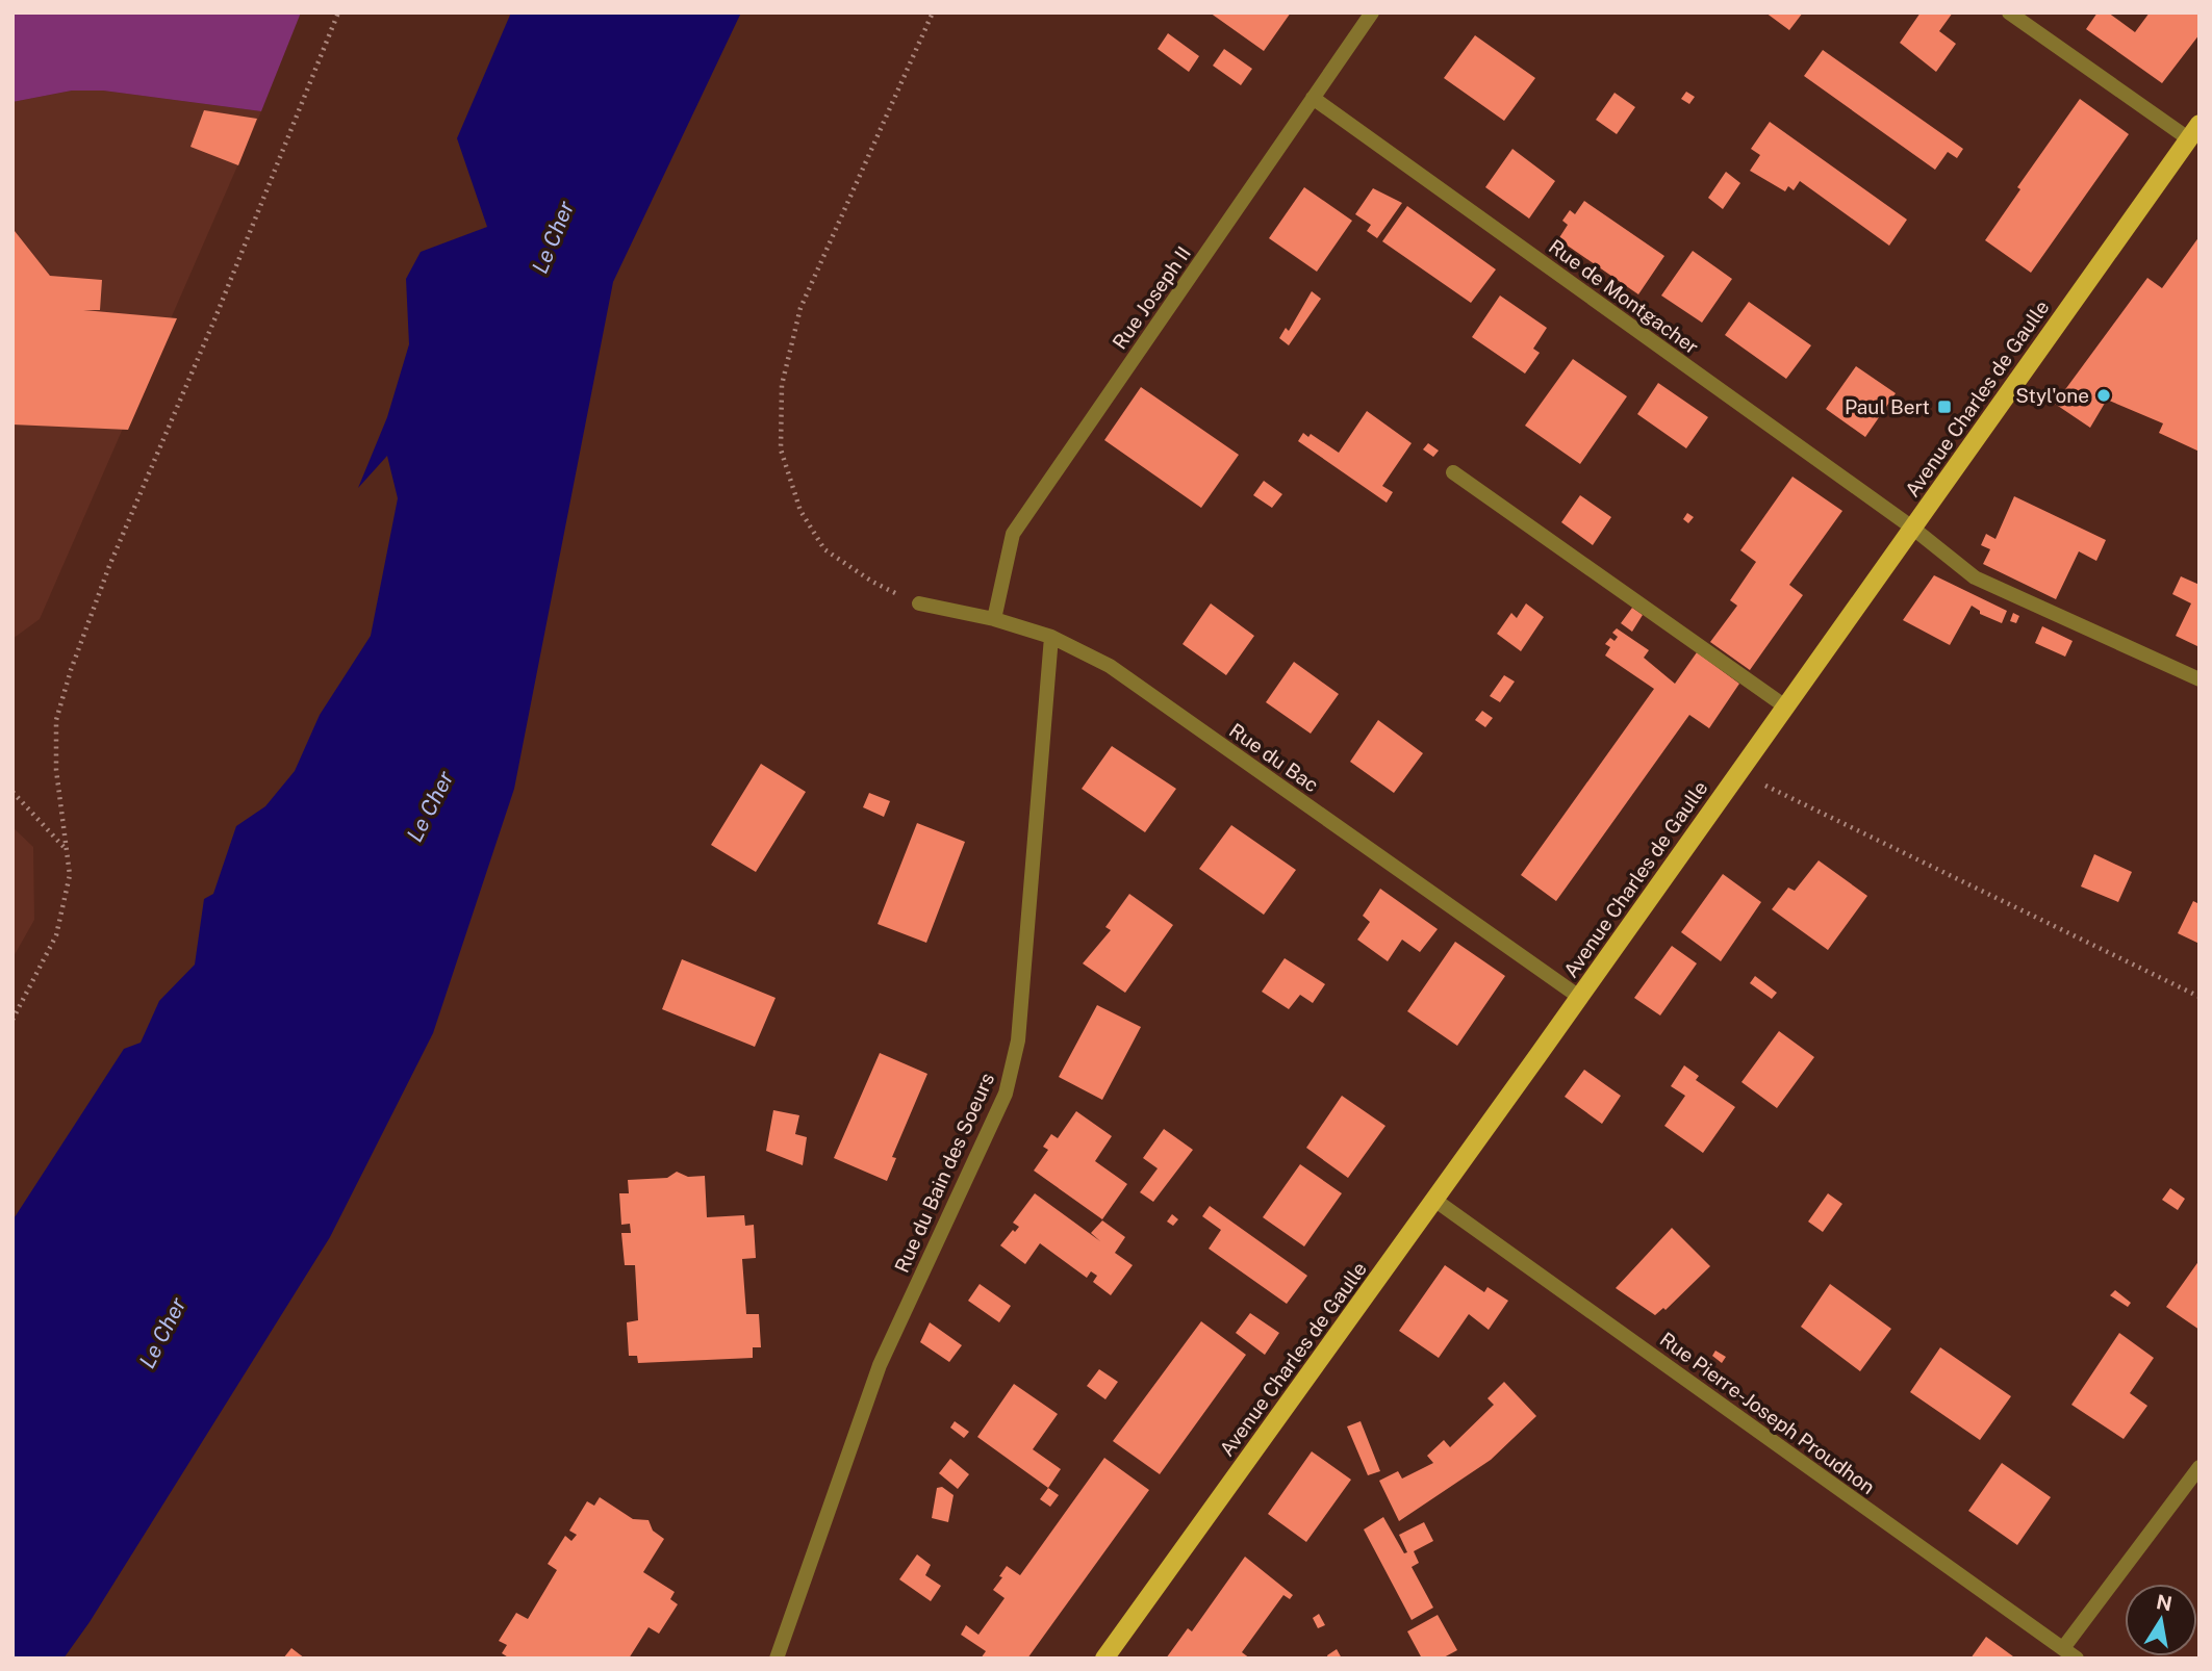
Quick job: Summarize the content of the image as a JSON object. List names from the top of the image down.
{
  "streets": {
    "main road": ["Avenue Charles de Gaulle"],
    "street": [
      "Rue de Montgacher",
      "Rue Joseph II",
      "Rue du Bac",
      "Rue du Bain des Soeurs",
      "Rue Pierre-Joseph Proudhon"
    ]
  },
  "crossings": [
    ["Rue de Montgacher", "Rue Joseph II"],
    ["Rue de Montgacher", "Avenue Charles de Gaulle"],
    ["Rue Joseph II", "Rue du Bac"],
    ["Avenue Charles de Gaulle", "Rue du Bac"],
    ["Avenue Charles de Gaulle", "Rue Pierre-Joseph Proudhon"],
    ["Rue du Bac", "Rue du Bain des Soeurs"]
  ],
  "water": ["Le Cher"],
  "places": {
    "other": ["Styl'one"],
    "transit": ["Paul Bert"]
  },
  "north": "top"
}
